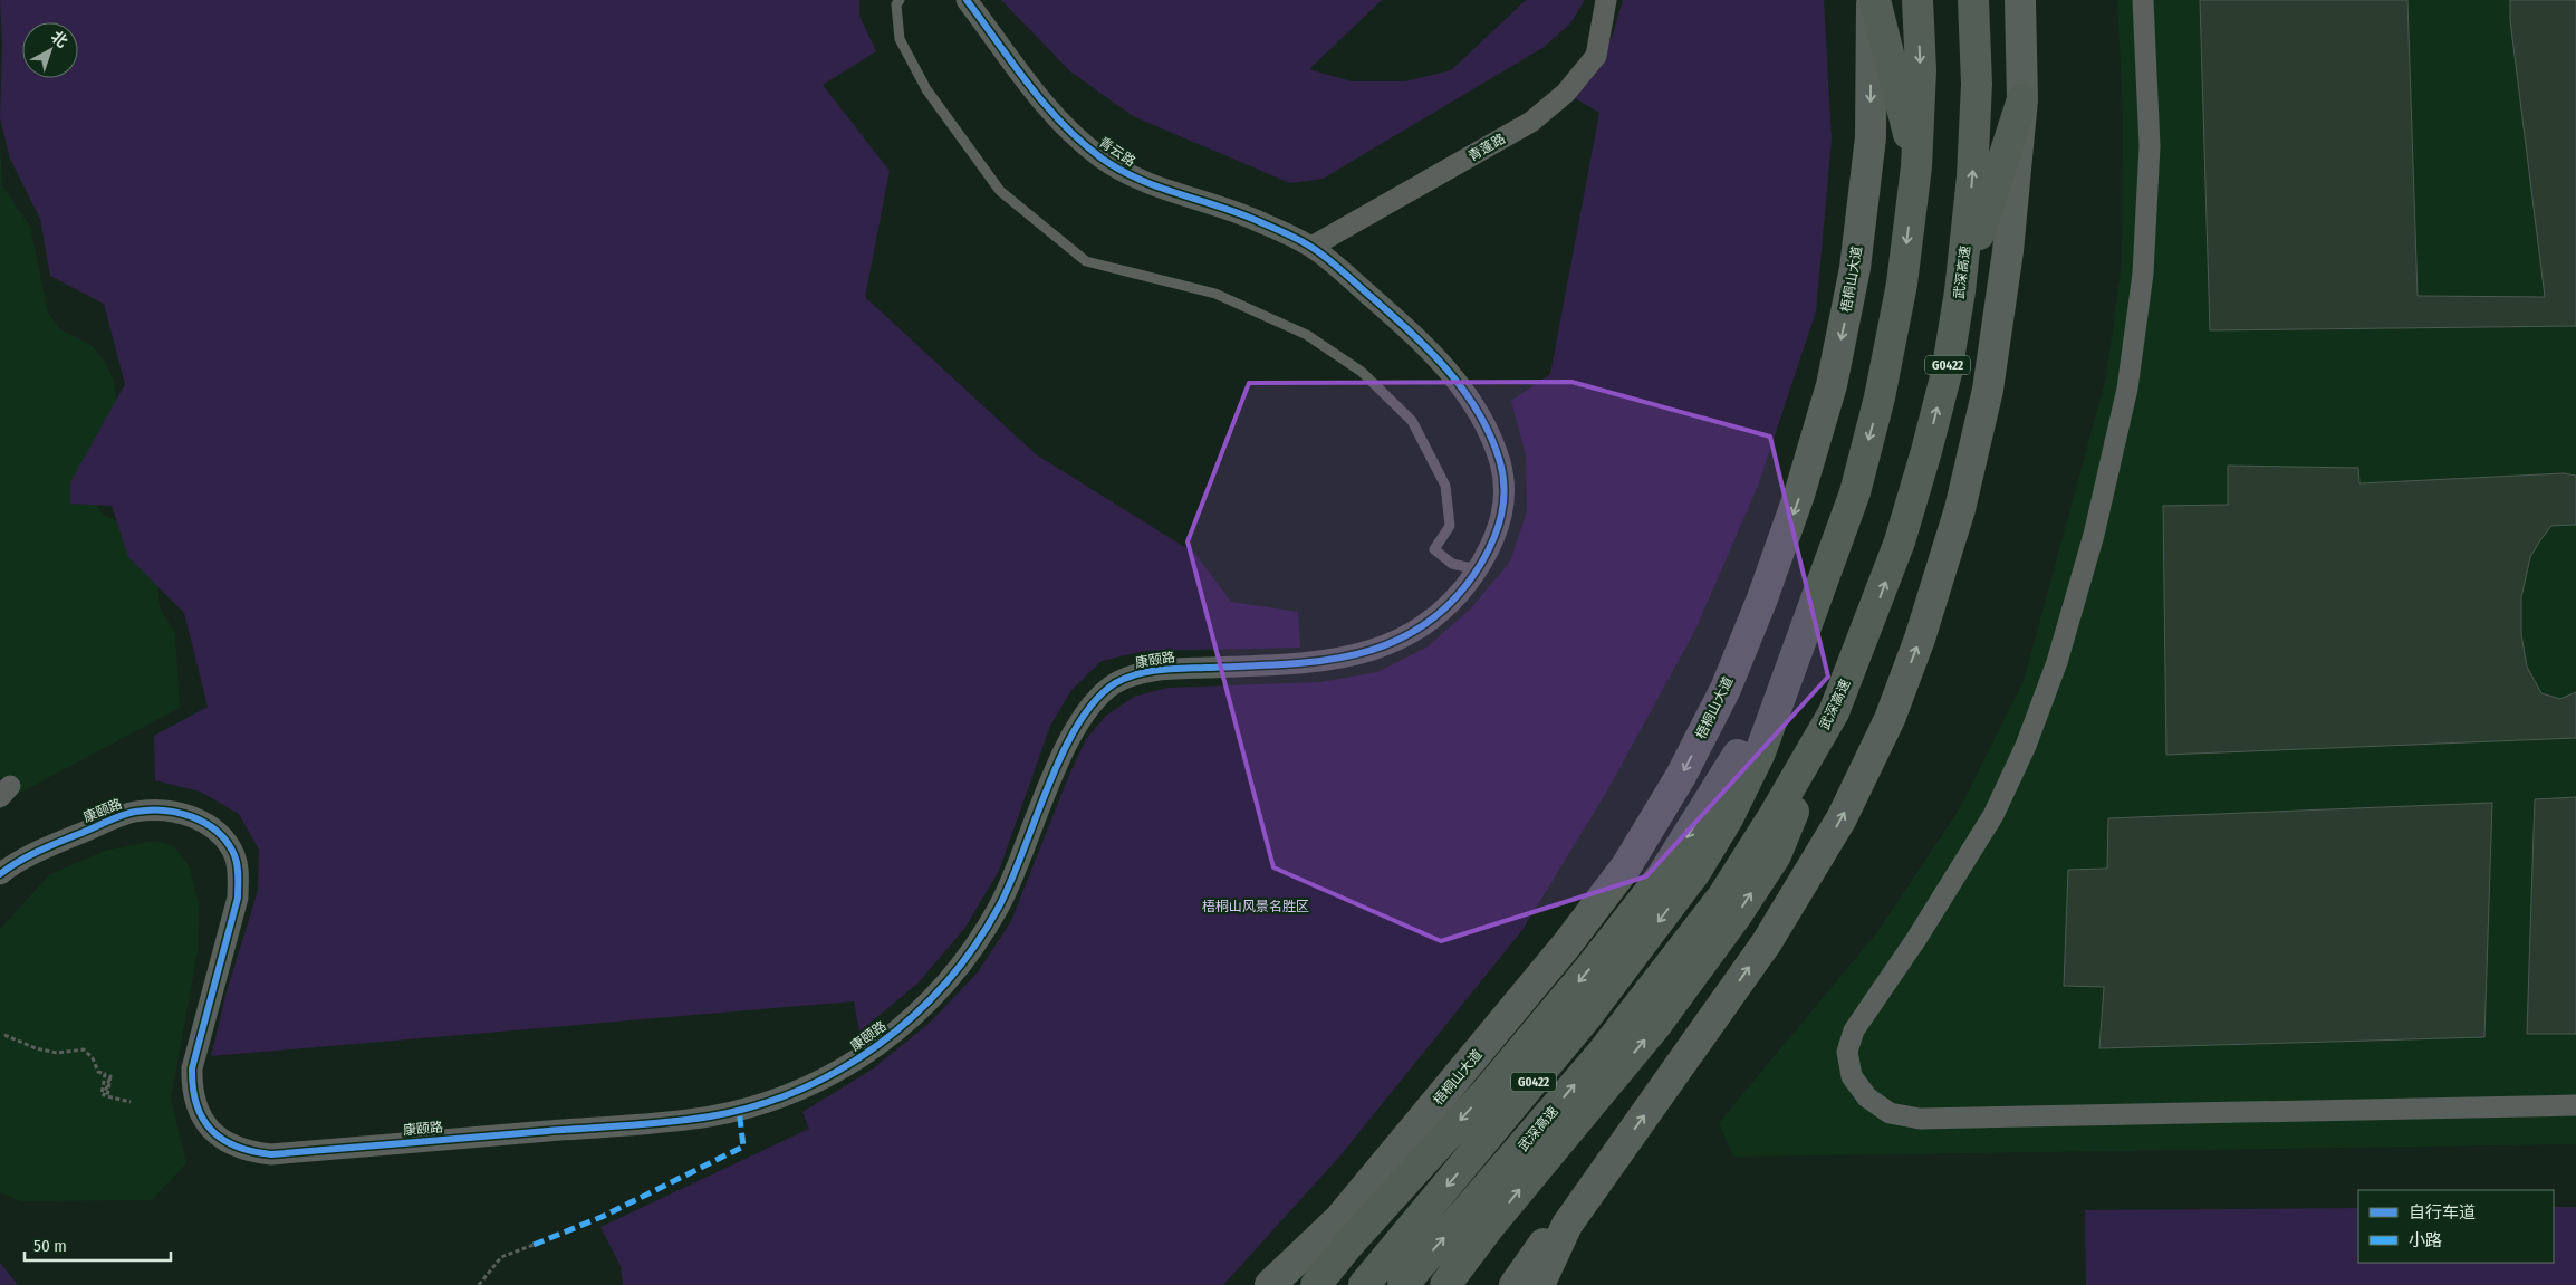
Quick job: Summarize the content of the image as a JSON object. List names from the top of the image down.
{
  "streets": {
    "highway": ["武深高速", "G0422"],
    "main road": ["梧桐山大道"],
    "street": ["青蓬路", "青云路", "康颐路"]
  },
  "crossings": [
    ["青蓬路", "青云路"],
    ["青蓬路", "康颐路"],
    ["青云路", "康颐路"]
  ],
  "parks": ["梧桐山风景名胜区"],
  "legend": ["自行车道", "小路"],
  "scale_bar": "50 m",
  "north": "top right"
}
